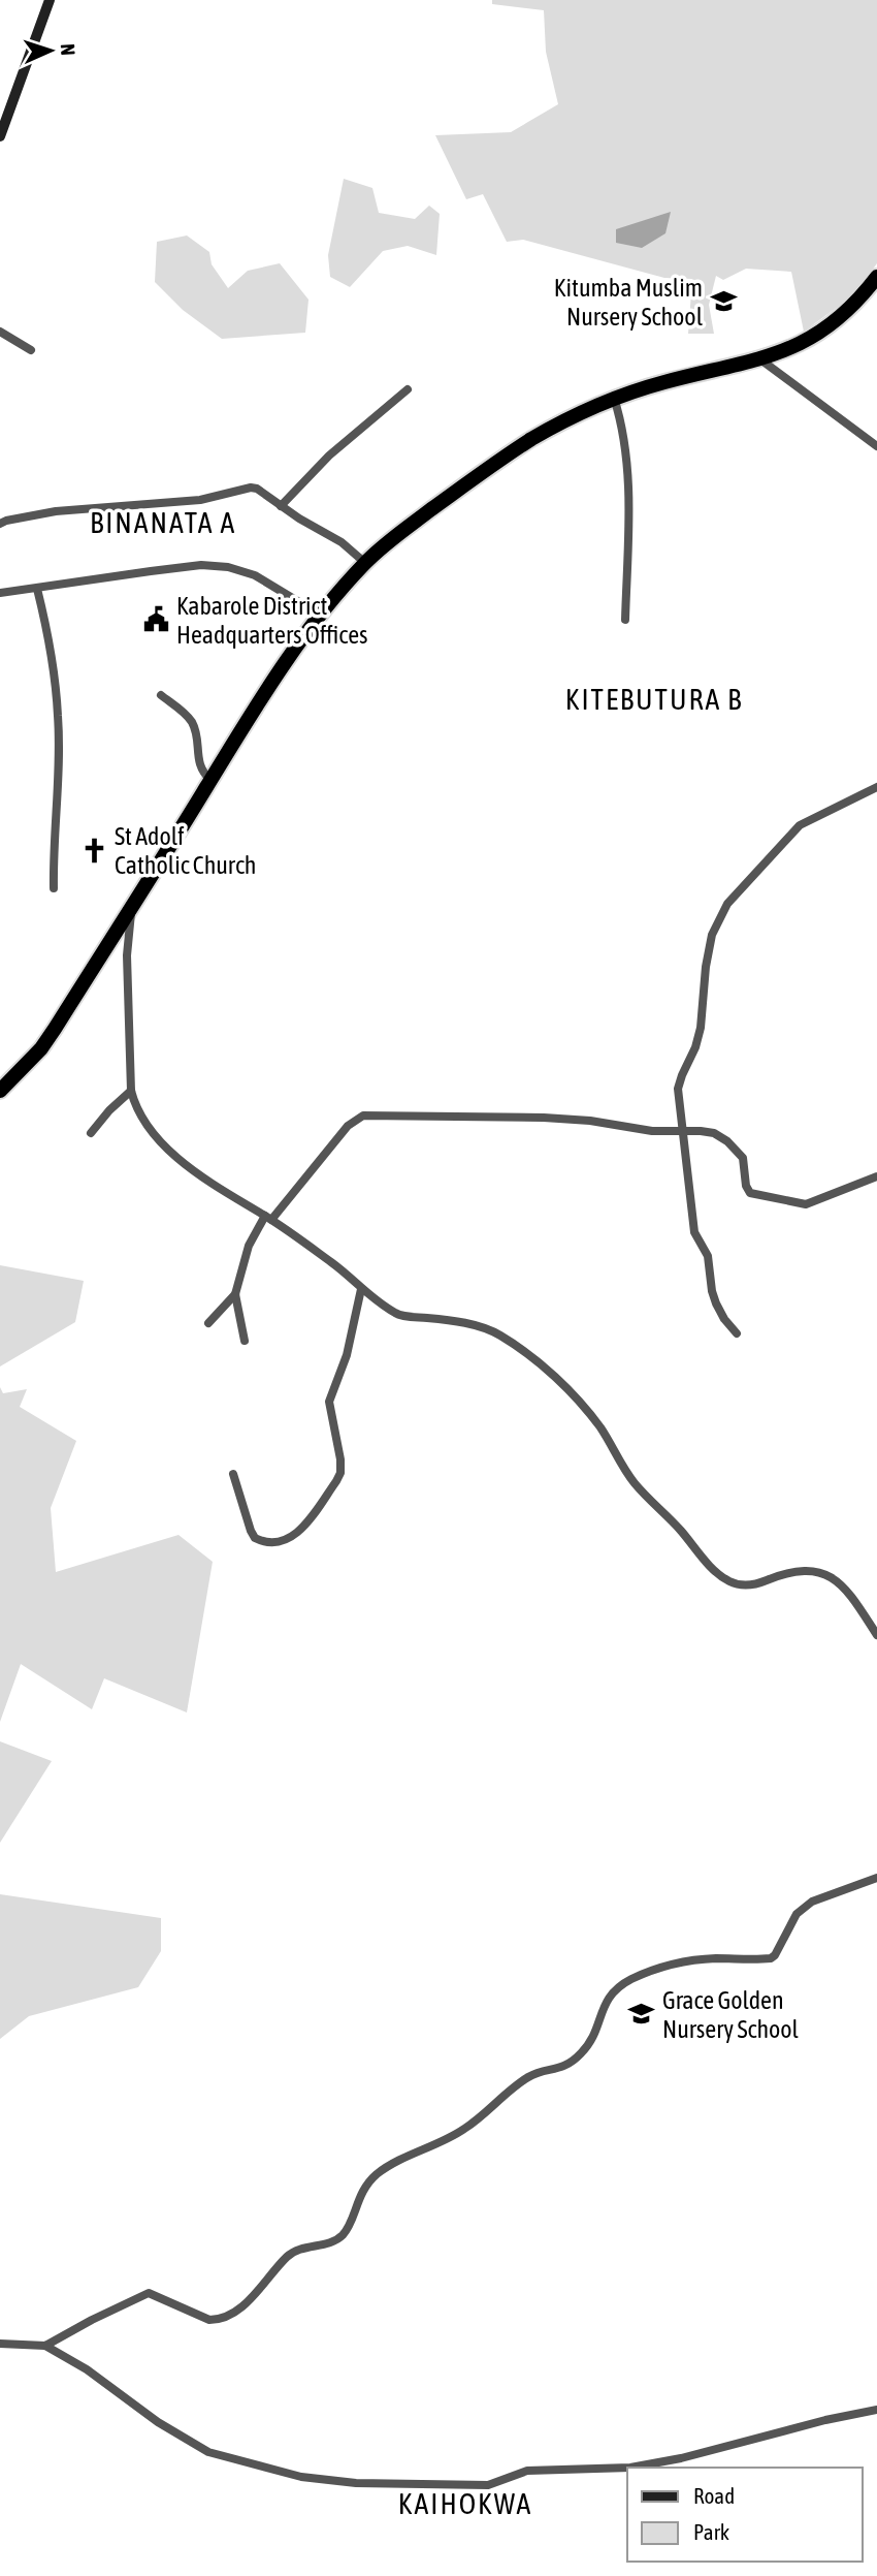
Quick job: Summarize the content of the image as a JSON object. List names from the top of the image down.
{
  "districts": ["BINANATA A", "KITEBUTURA B", "KAIHOKWA"],
  "places": {
    "school or university": ["Kitumba Muslim Nursery School", "Grace Golden Nursery School"],
    "public building": ["Kabarole District Headquarters Offices"],
    "church": ["St Adolf Catholic Church"]
  },
  "legend": ["Road", "Park"],
  "north": "right"
}
